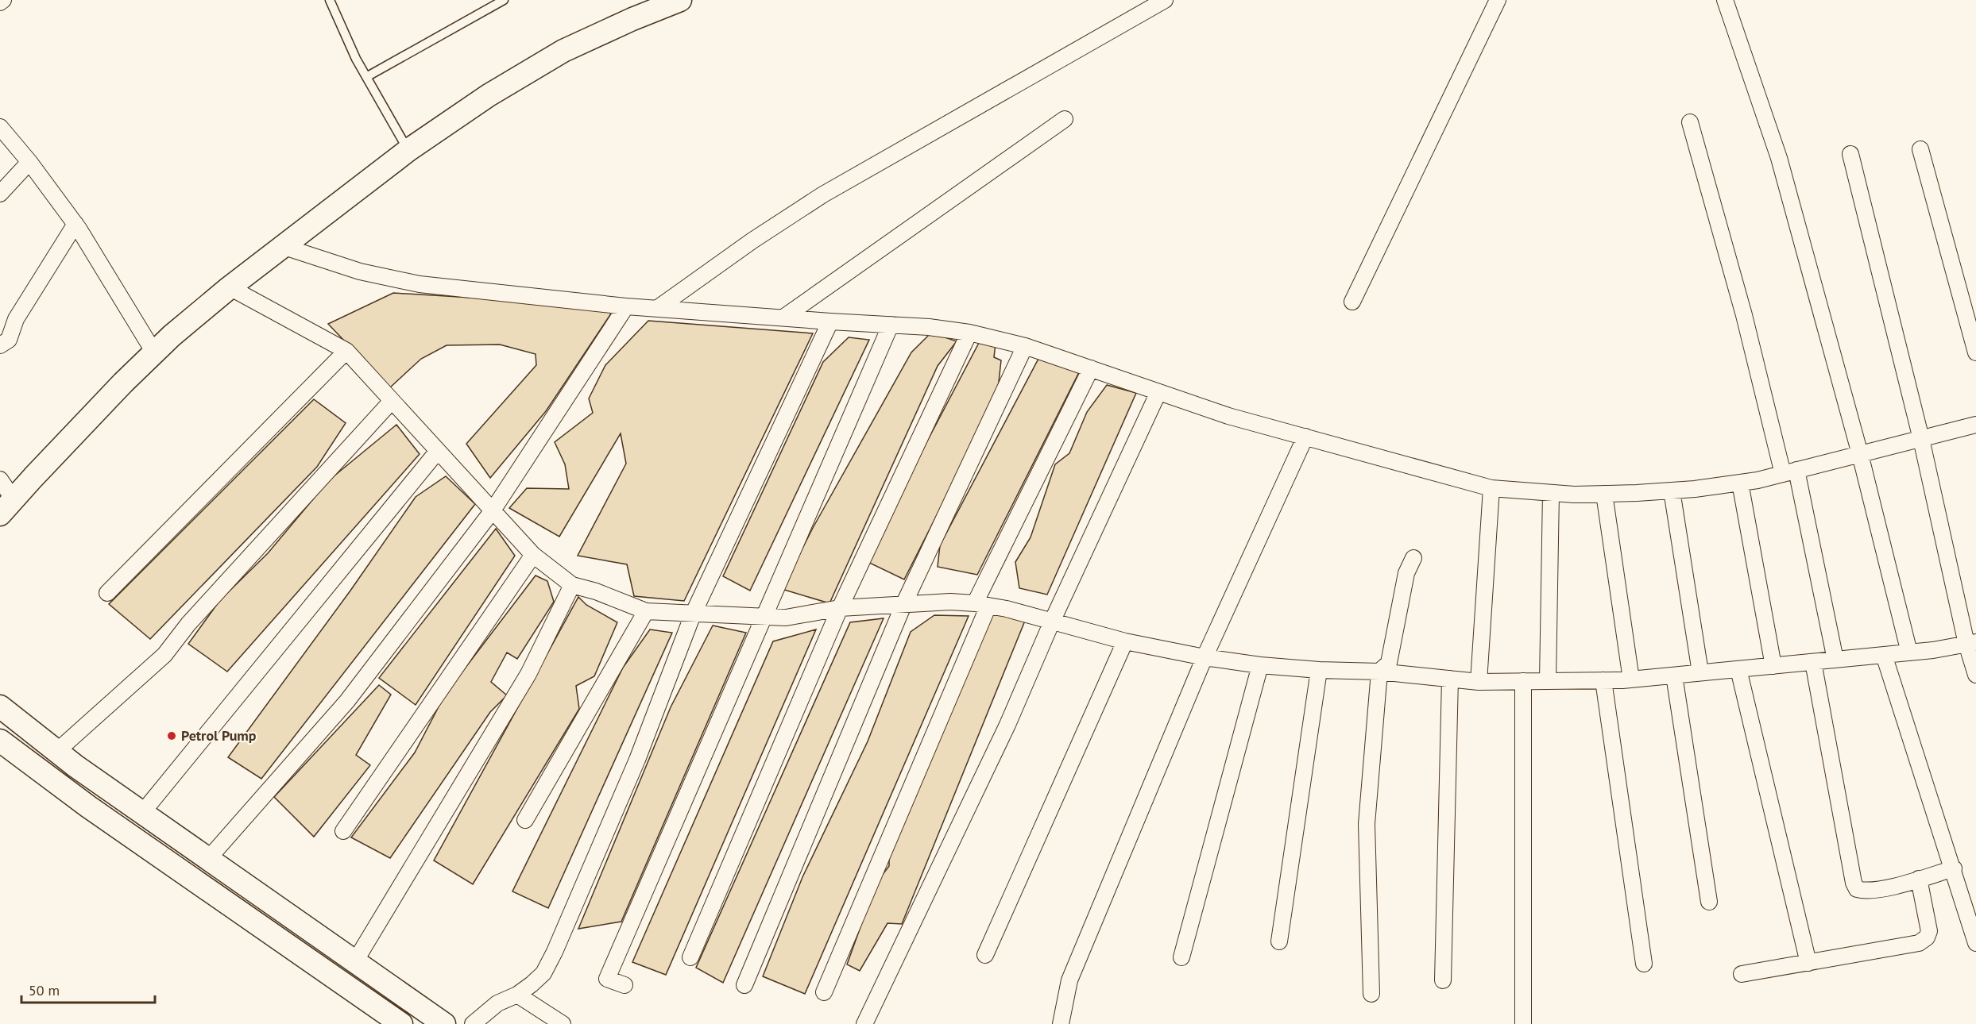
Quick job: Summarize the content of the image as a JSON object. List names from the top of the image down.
{
  "places": ["Petrol Pump"],
  "scale_bar": "50 m"
}
